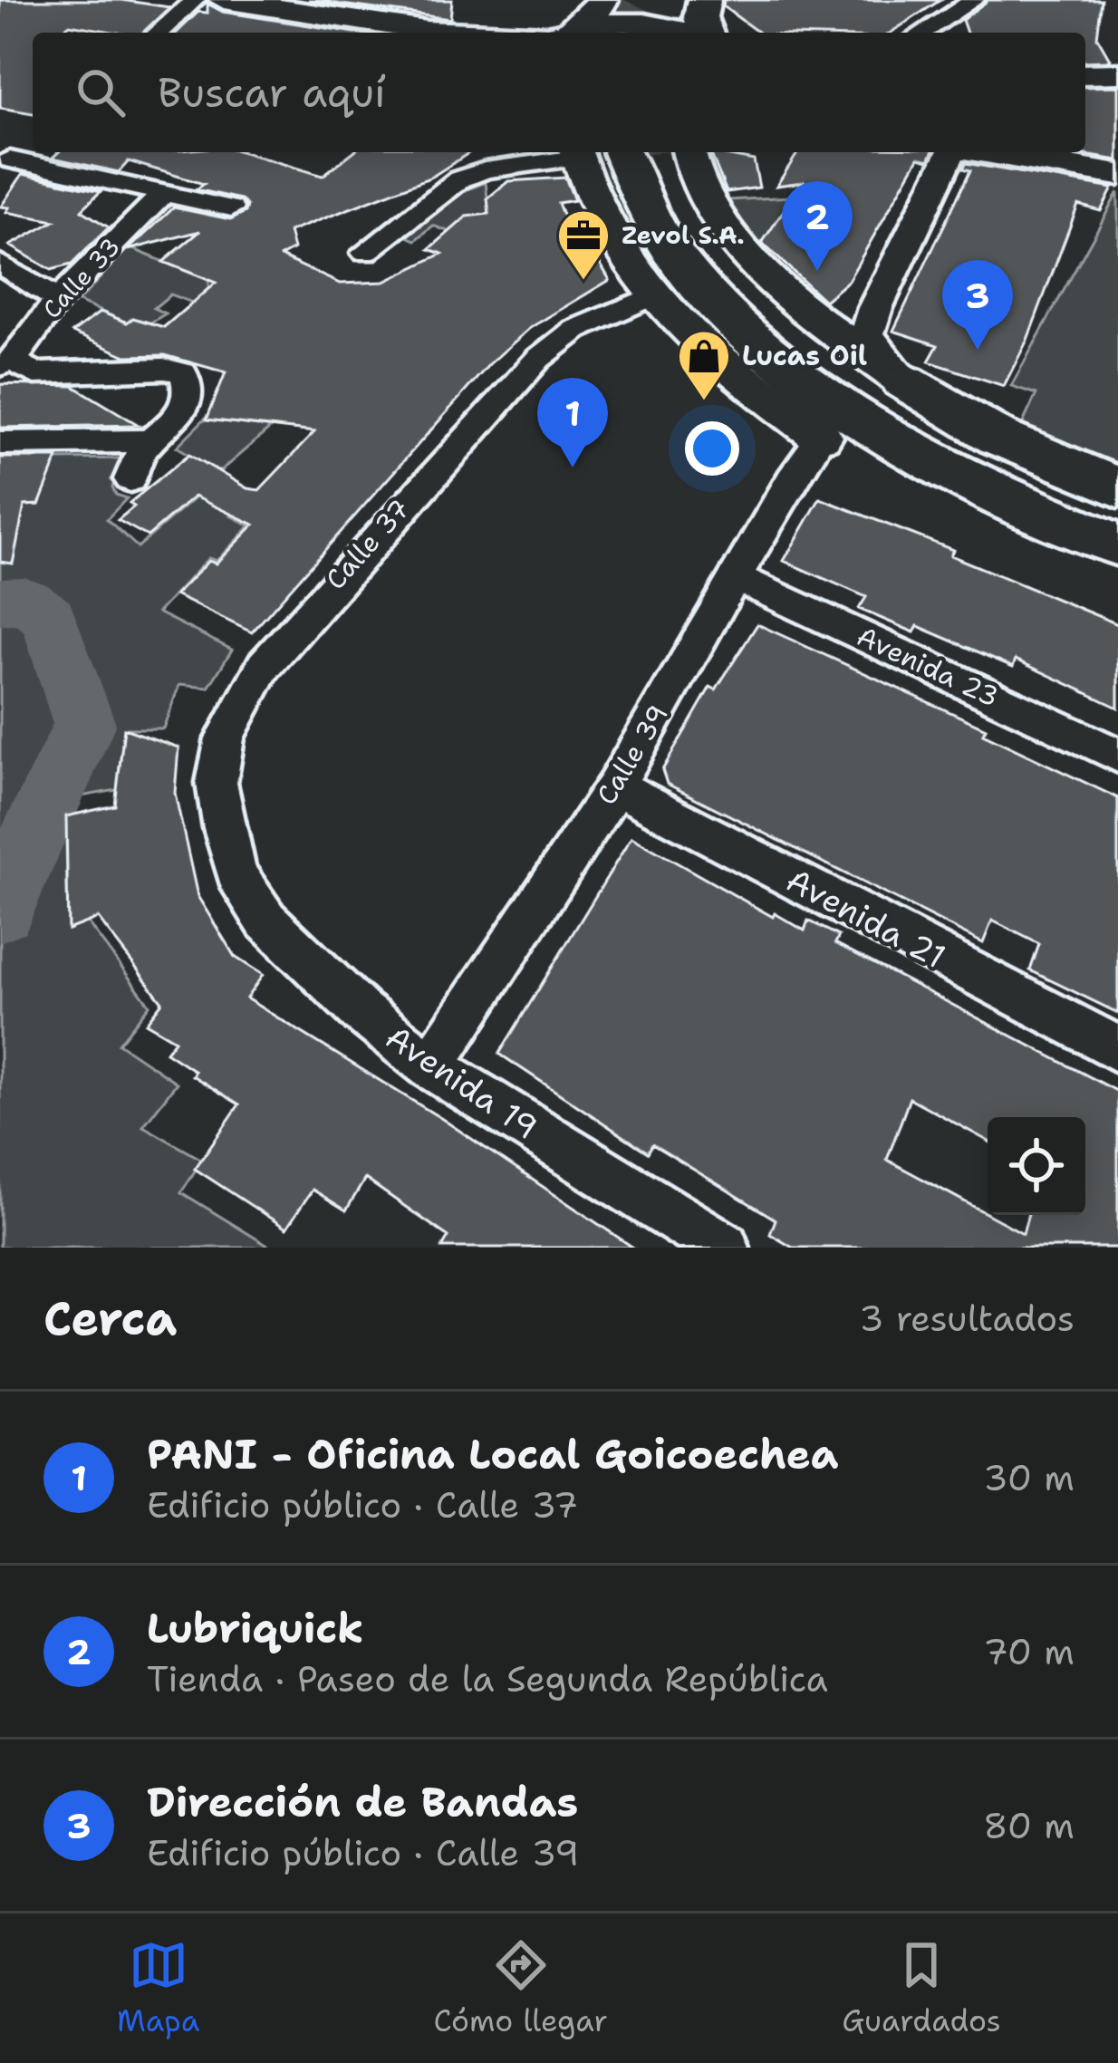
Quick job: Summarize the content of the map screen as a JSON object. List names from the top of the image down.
{
  "streets": {
    "street": [
      "Calle 33",
      "Calle 37",
      "Avenida 23",
      "Calle 39",
      "Avenida 21",
      "Avenida 19"
    ]
  },
  "crossings": [
    ["Calle 37", "Avenida 19"],
    ["Avenida 23", "Calle 39"],
    ["Calle 39", "Avenida 21"],
    ["Calle 39", "Avenida 19"]
  ],
  "places": {
    "office": ["Zevol S.A."],
    "shop": ["Lucas Oil"]
  },
  "page": {
    "search": "Buscar aquí",
    "pins": ["2", "3", "1"],
    "heading": ["Cerca", "3 resultados"],
    "list": [
      {
        "mark": "1",
        "name": "PANI - Oficina Local Goicoechea",
        "note": "Edificio público · Calle 37",
        "value": "30 m"
      },
      {
        "mark": "2",
        "name": "Lubriquick",
        "note": "Tienda · Paseo de la Segunda República",
        "value": "70 m"
      },
      {
        "mark": "3",
        "name": "Dirección de Bandas",
        "note": "Edificio público · Calle 39",
        "value": "80 m"
      }
    ],
    "nav": ["Mapa", "Cómo llegar", "Guardados"]
  }
}
